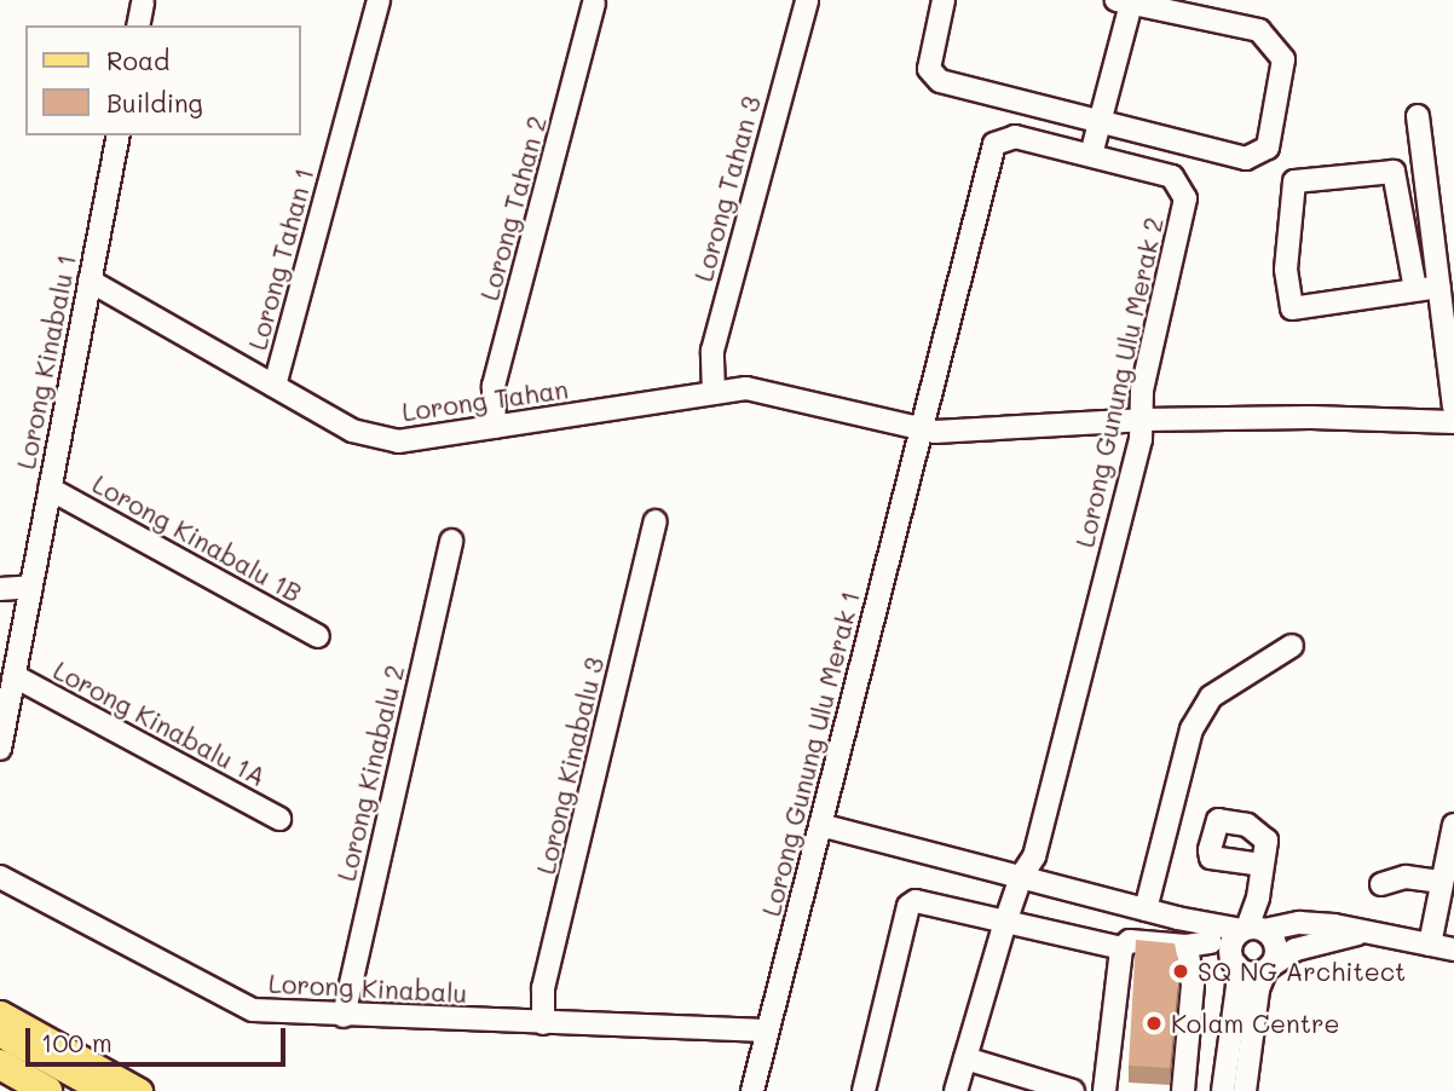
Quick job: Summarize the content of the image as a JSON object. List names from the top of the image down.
{
  "streets": {
    "street": [
      "Lorong Tahan 3",
      "Lorong Tahan 2",
      "Lorong Tahan 1",
      "Lorong Kinabalu 1",
      "Lorong Gunung Ulu Merak 2",
      "Lorong Tahan",
      "Lorong Kinabalu 1B",
      "Lorong Kinabalu 1A",
      "Lorong Gunung Ulu Merak 1",
      "Lorong Kinabalu 3",
      "Lorong Kinabalu 2",
      "Lorong Kinabalu"
    ]
  },
  "crossings": [
    ["Lorong Tahan 3", "Lorong Tahan"],
    ["Lorong Tahan 2", "Lorong Tahan"],
    ["Lorong Tahan 1", "Lorong Tahan"],
    ["Lorong Kinabalu 1", "Lorong Tahan"],
    ["Lorong Kinabalu 1", "Lorong Kinabalu 1B"],
    ["Lorong Kinabalu 1", "Lorong Kinabalu 1A"],
    ["Lorong Gunung Ulu Merak 2", "Lorong Tahan"],
    ["Lorong Gunung Ulu Merak 2", "Lorong Gunung Ulu Merak 1"],
    ["Lorong Tahan", "Lorong Gunung Ulu Merak 1"],
    ["Lorong Gunung Ulu Merak 1", "Lorong Kinabalu"],
    ["Lorong Kinabalu 3", "Lorong Kinabalu"],
    ["Lorong Kinabalu 2", "Lorong Kinabalu"]
  ],
  "places": ["SQ NG Architect", "Kolam Centre"],
  "legend": ["Road", "Building"],
  "scale_bar": "100 m"
}
